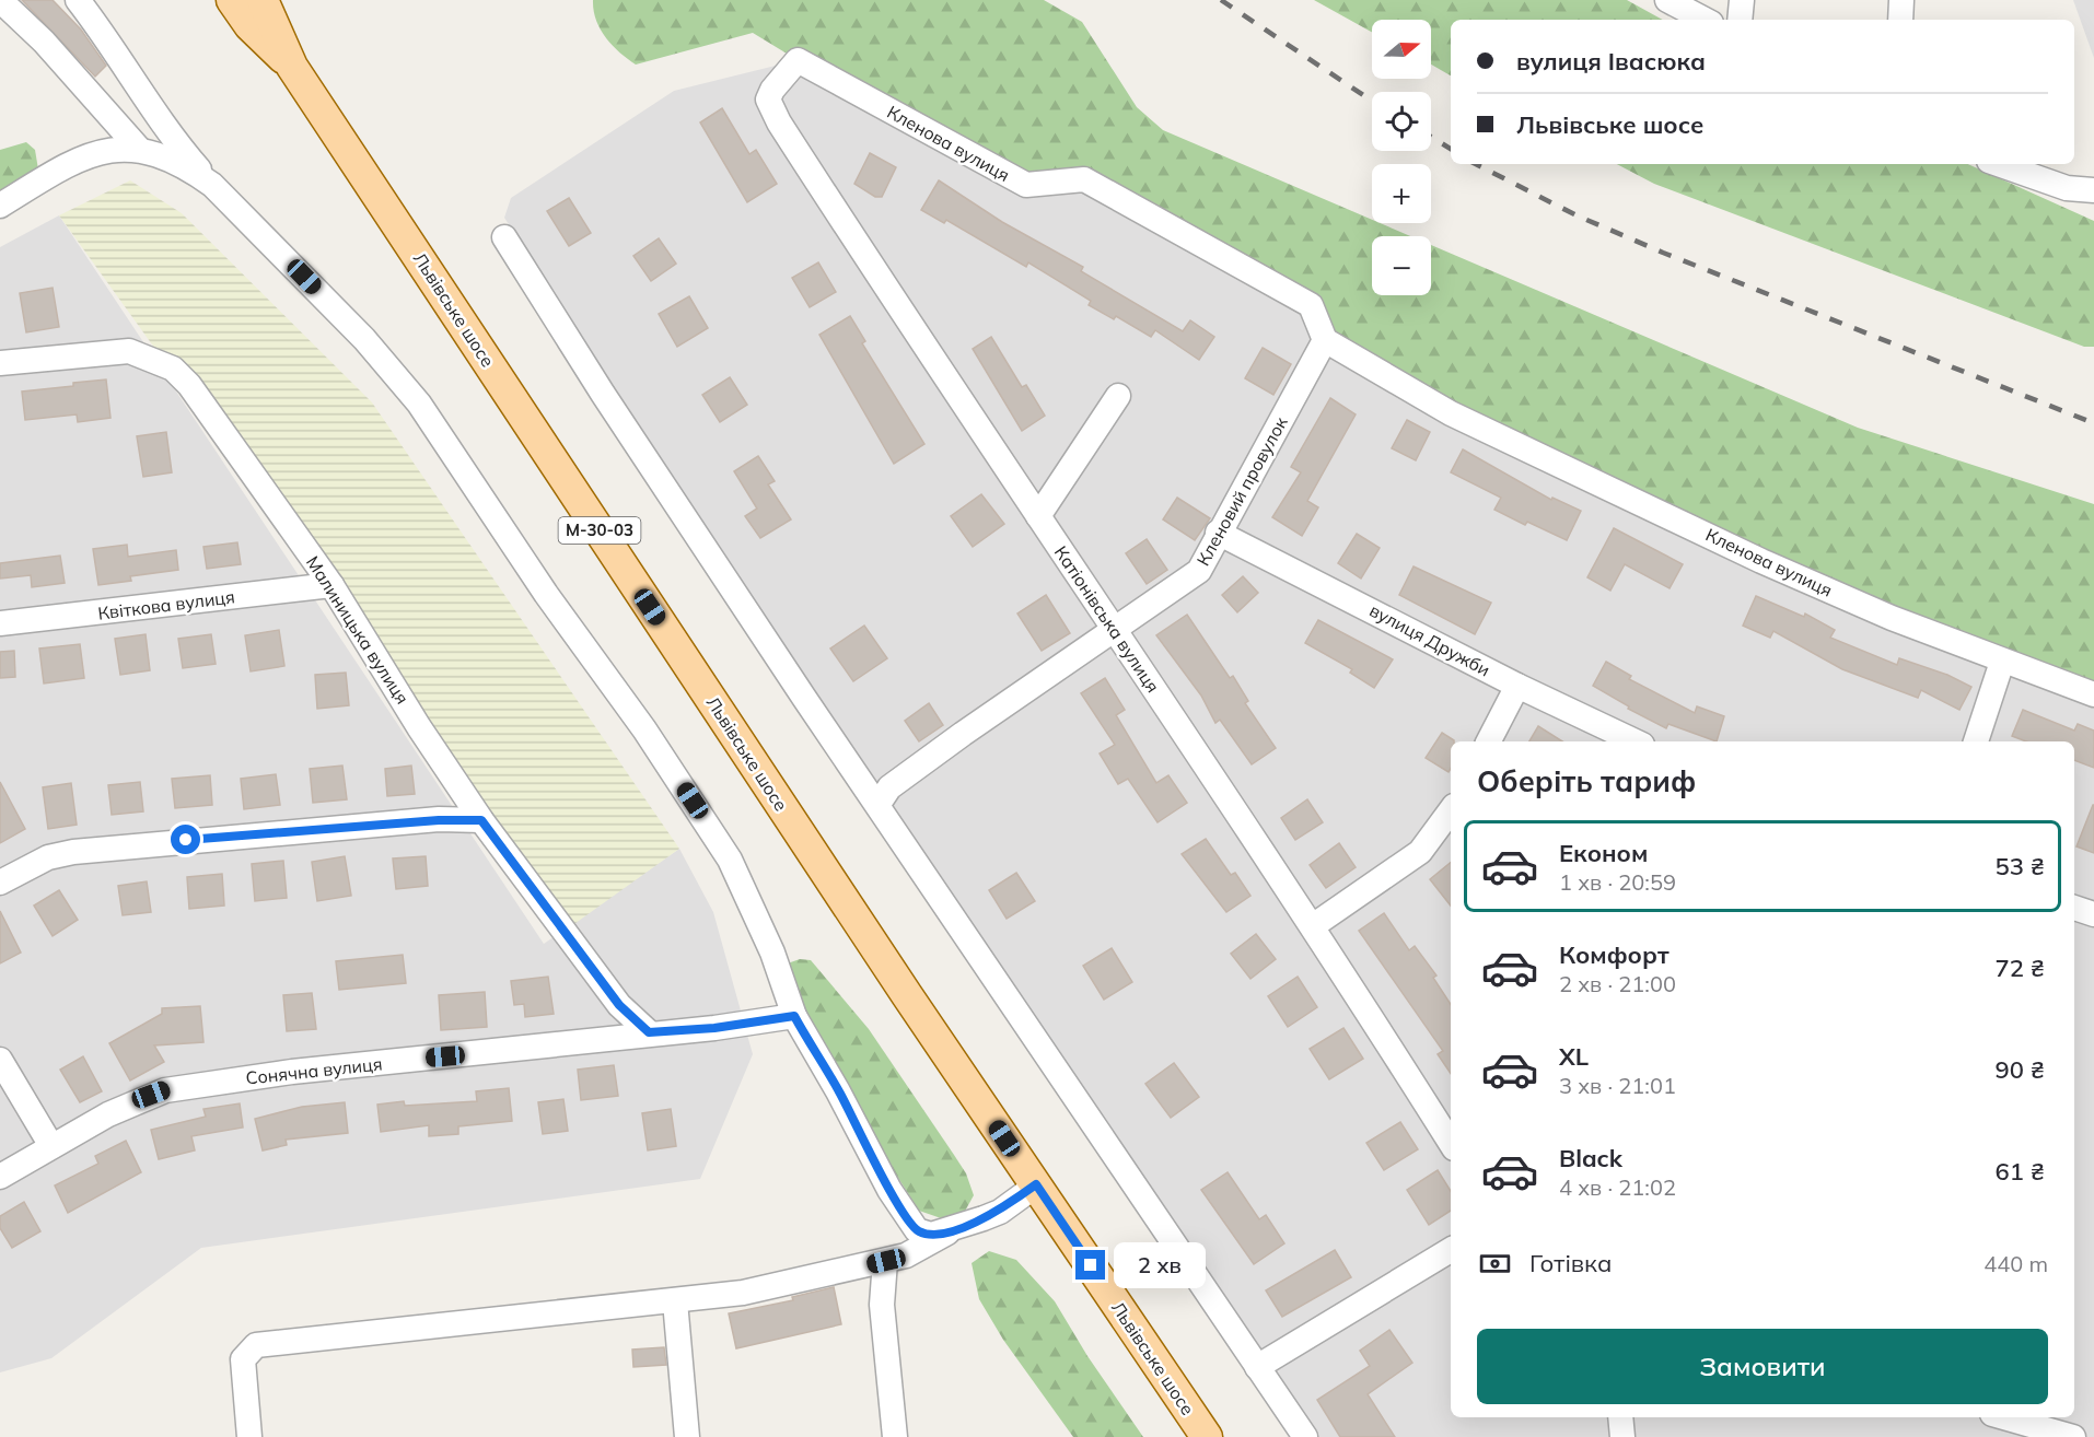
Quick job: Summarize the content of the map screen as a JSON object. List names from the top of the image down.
{
  "streets": {
    "main road": ["Львівське шосе", "М-30-03"],
    "street": [
      "Кленова вулиця",
      "Кленовий провулок",
      "Квіткова вулиця",
      "Катіонівська вулиця",
      "Малиницька вулиця",
      "вулиця Дружби",
      "Сонячна вулиця"
    ]
  },
  "crossings": [
    ["Кленова вулиця", "Кленовий провулок"],
    ["Кленова вулиця", "Катіонівська вулиця"],
    ["Кленовий провулок", "Катіонівська вулиця"],
    ["Кленовий провулок", "вулиця Дружби"],
    ["Квіткова вулиця", "Малиницька вулиця"],
    ["Малиницька вулиця", "Сонячна вулиця"]
  ],
  "north": "right",
  "page": {
    "map_buttons": ["+", "−"],
    "banner": ["вулиця Івасюка", "Львівське шосе"],
    "heading": "Оберіть тариф",
    "list": [
      {
        "name": "Економ",
        "note": "1 хв · 20:59",
        "value": "53 ₴"
      },
      {
        "name": "Комфорт",
        "note": "2 хв · 21:00",
        "value": "72 ₴"
      },
      {
        "name": "XL",
        "note": "3 хв · 21:01",
        "value": "90 ₴"
      },
      {
        "name": "Black",
        "note": "4 хв · 21:02",
        "value": "61 ₴"
      }
    ],
    "pay": ["Готівка", "440 m"],
    "bubble": "2 хв",
    "buttons": "Замовити"
  }
}
